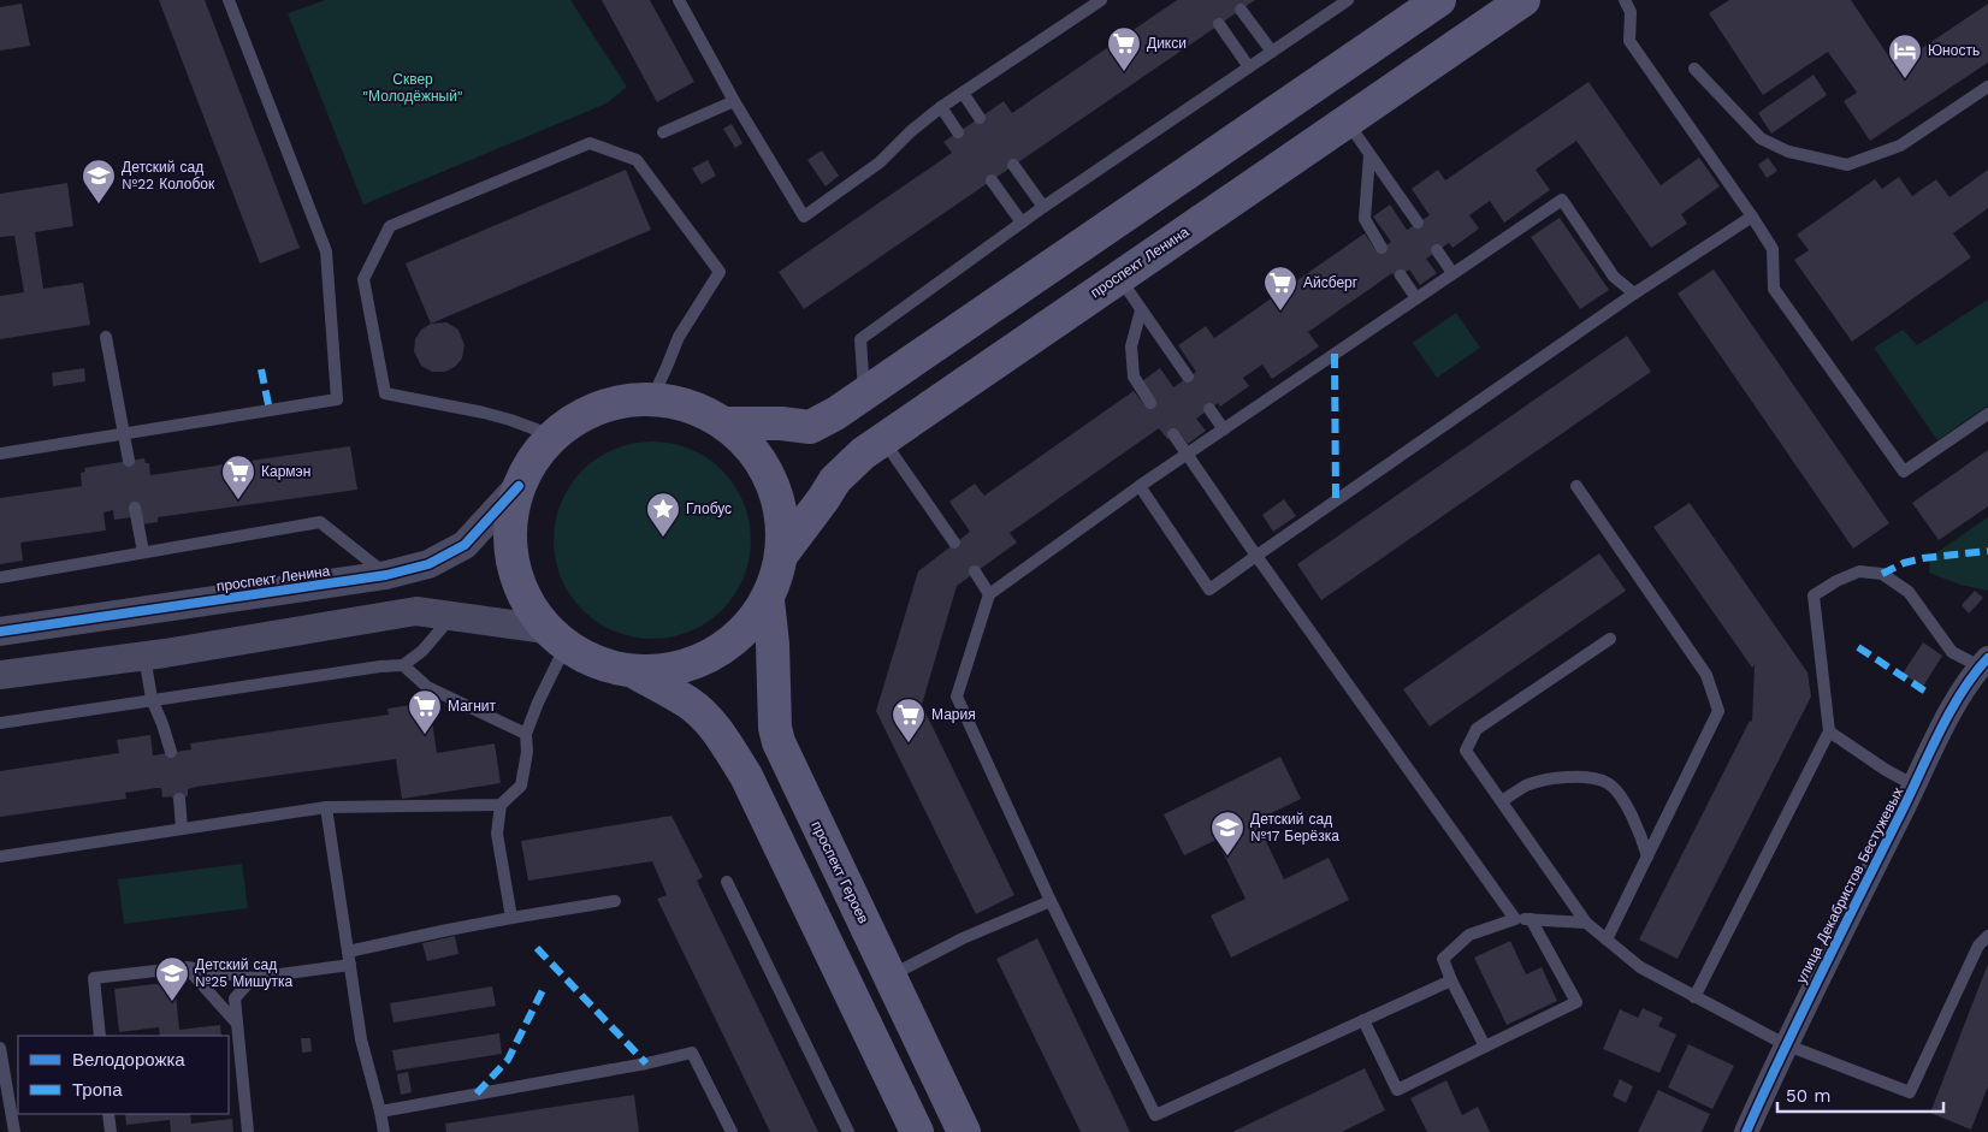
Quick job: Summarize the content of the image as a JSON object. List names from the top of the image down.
{
  "streets": {
    "main road": ["проспект Ленина", "проспект Героев"],
    "street": ["улица Декабристов Бестужевых"]
  },
  "parks": ["Сквер \"Молодёжный\""],
  "places": {
    "supermarket": [
      "Дикси",
      "Айсберг",
      "Кармэн",
      "Магнит",
      "Мария"
    ],
    "hotel": ["Юность"],
    "school or university": ["Детский сад №22 Колобок", "Детский сад №17 Берёзка", "Детский сад №25 Мишутка"],
    "place": ["Глобус"]
  },
  "legend": ["Велодорожка", "Тропа"],
  "scale_bar": "50 m"
}
